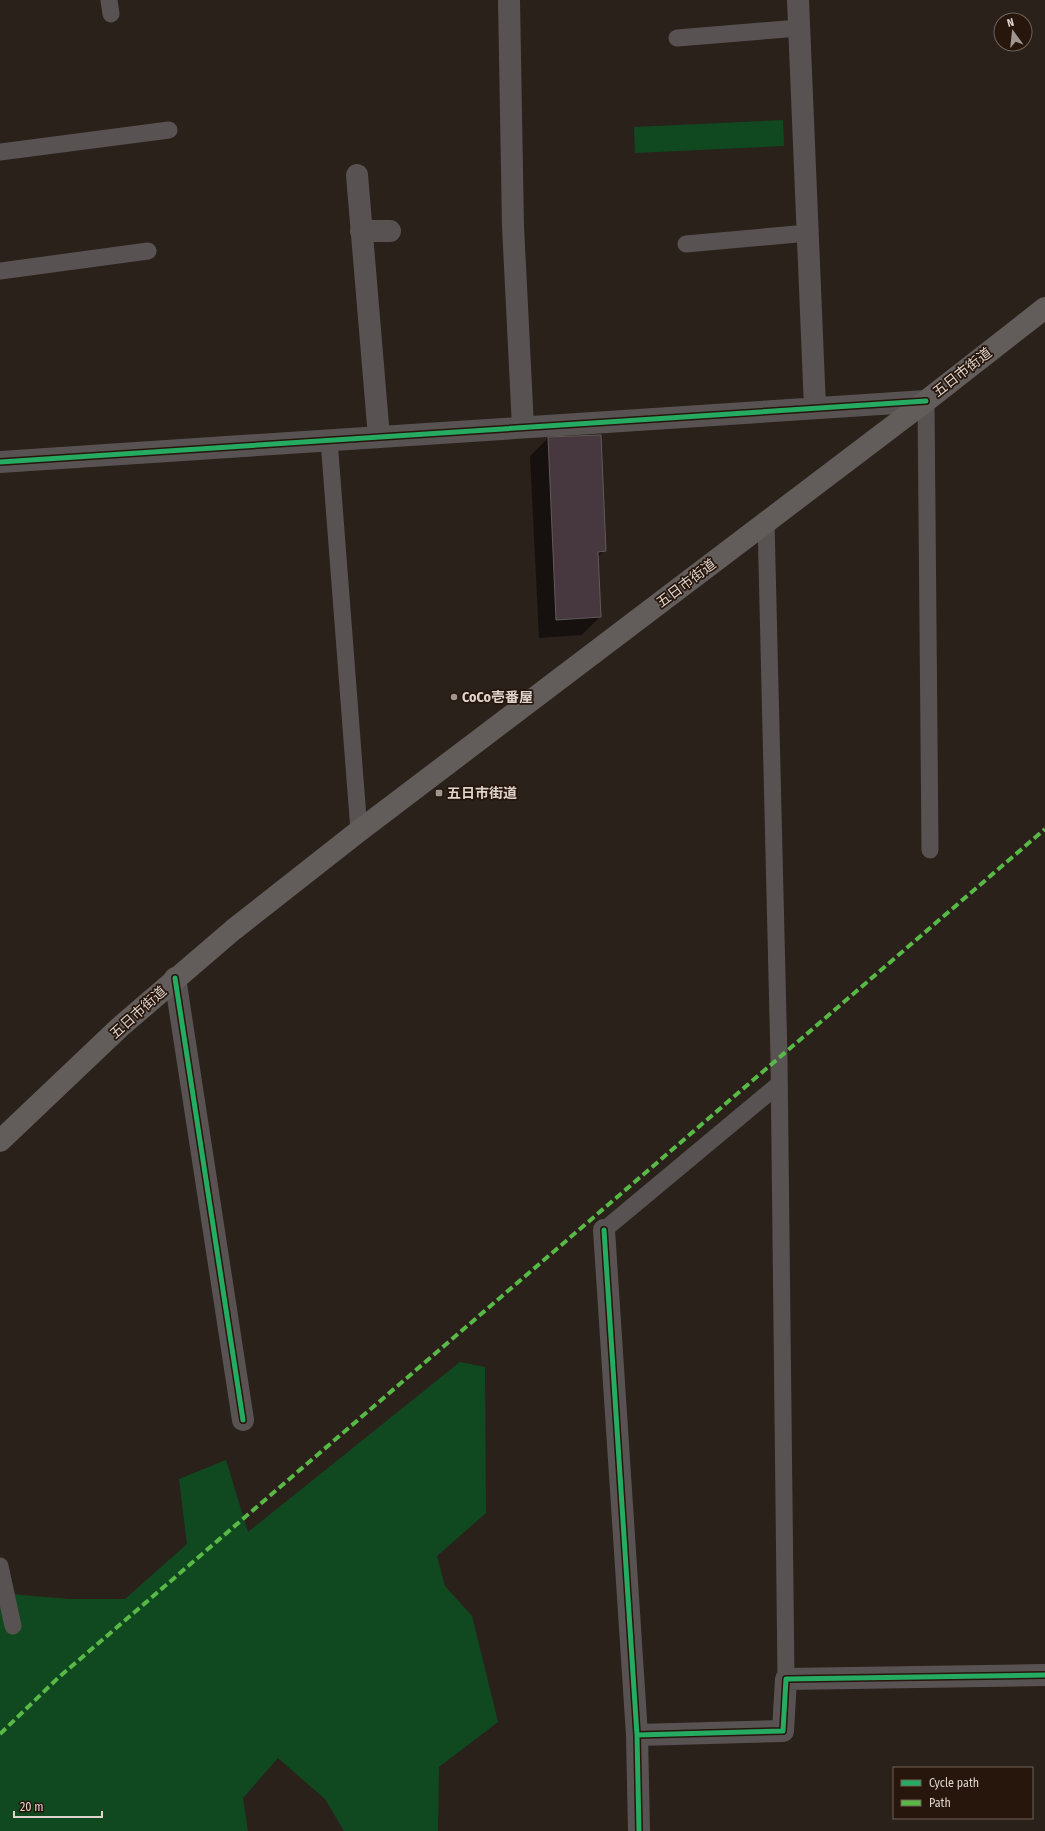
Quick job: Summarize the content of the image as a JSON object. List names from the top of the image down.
{
  "streets": {
    "main road": ["五日市街道"]
  },
  "places": {
    "other": ["CoCo壱番屋"],
    "transit": ["五日市街道"]
  },
  "legend": ["Cycle path", "Path"],
  "scale_bar": "20 m",
  "north": "top"
}
